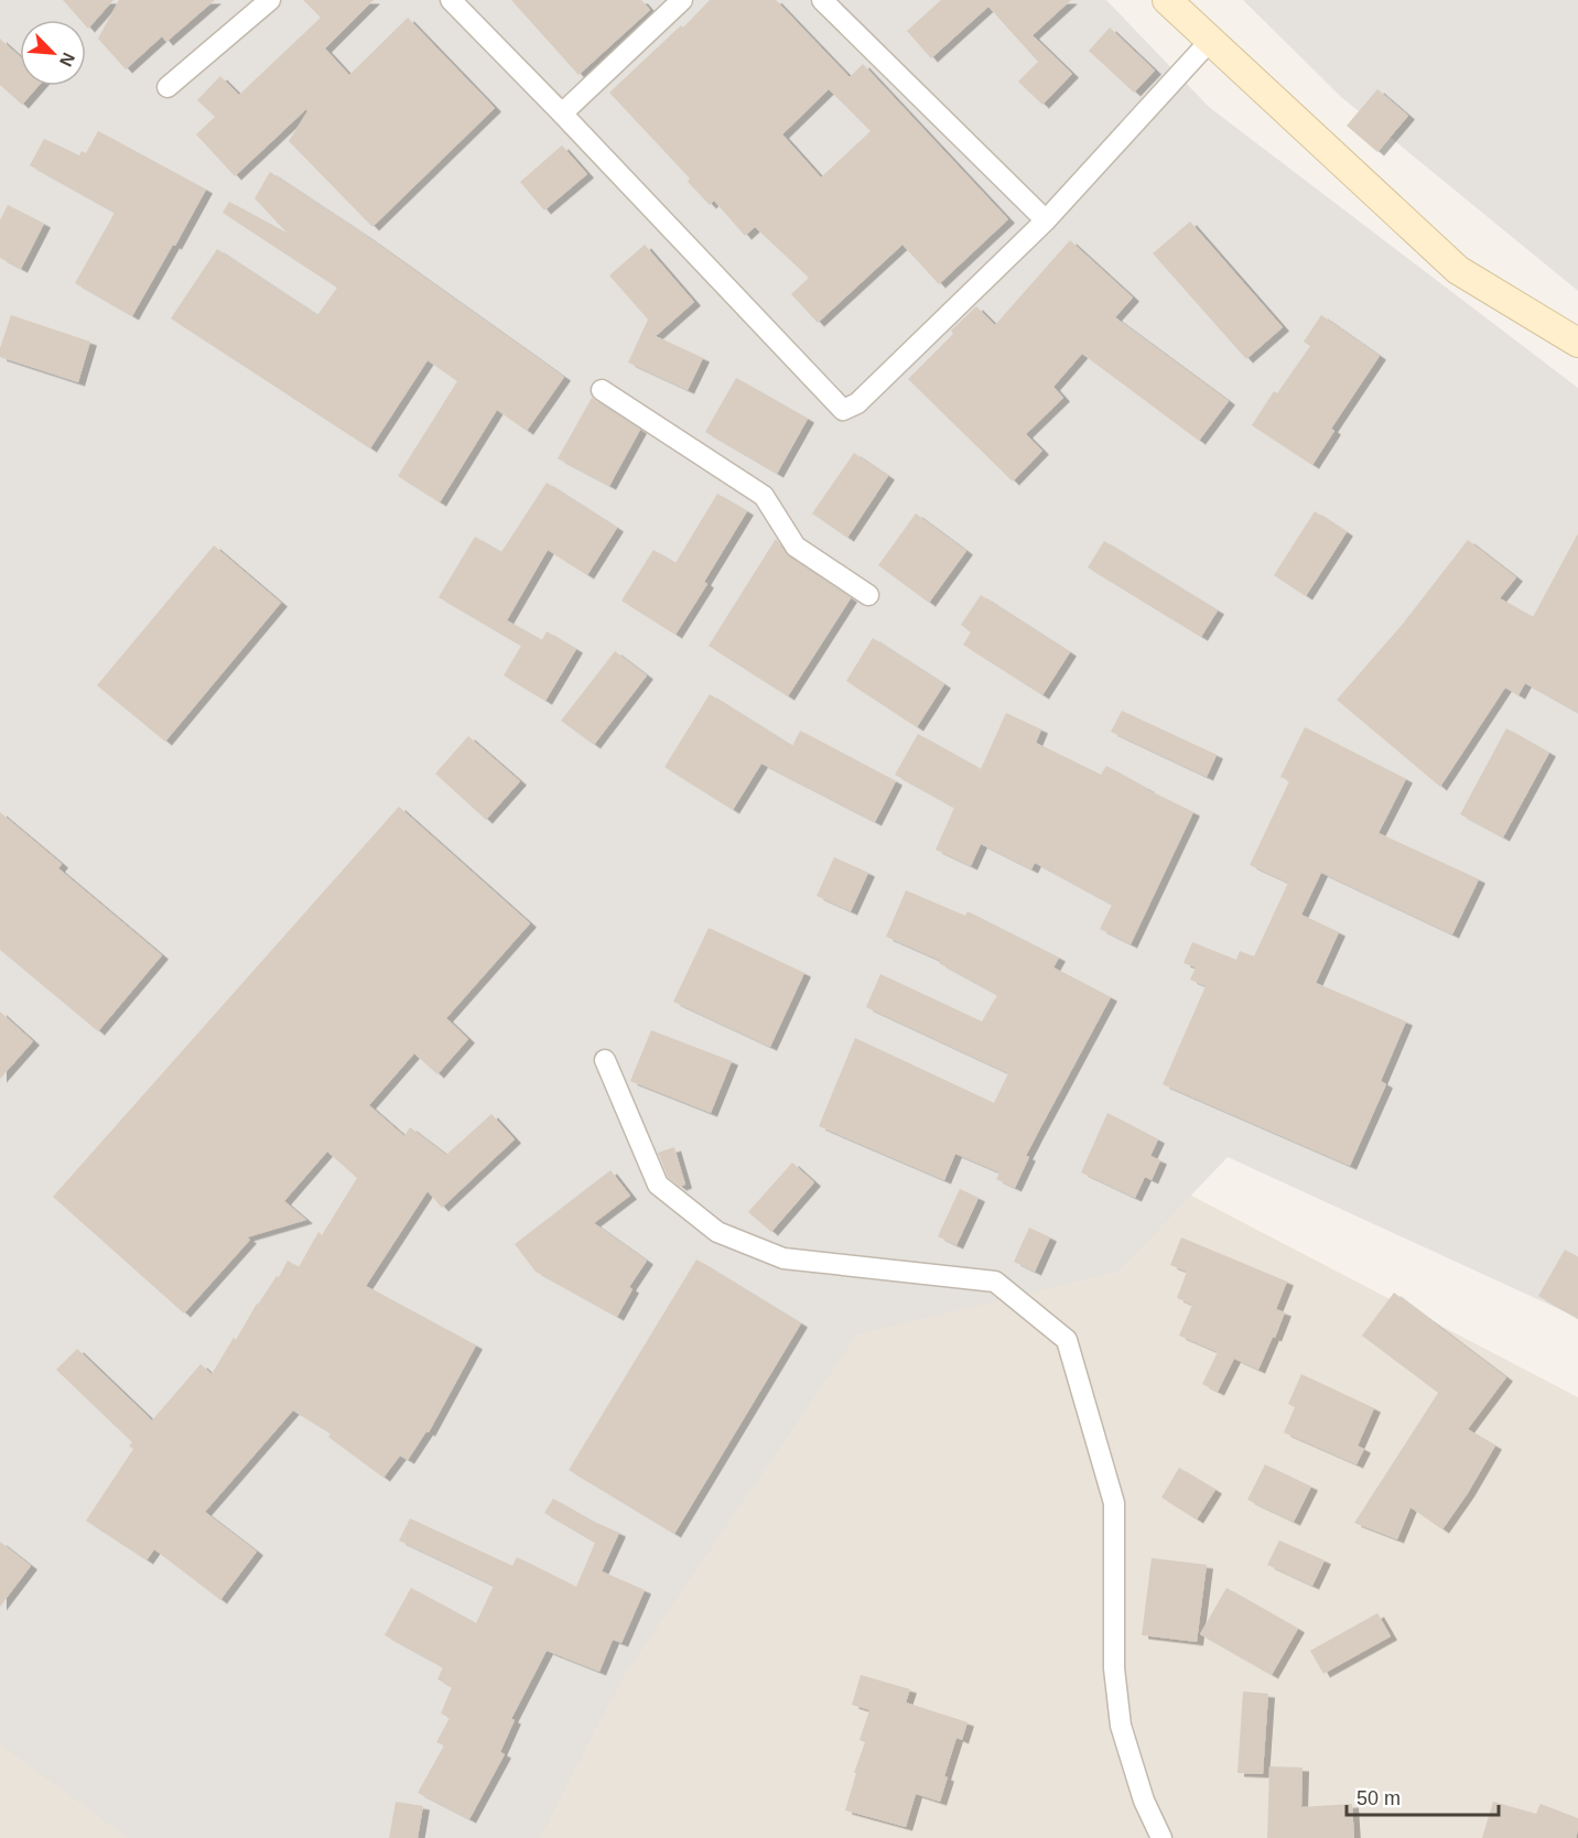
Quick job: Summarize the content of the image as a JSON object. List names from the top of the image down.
{
  "scale_bar": "50 m",
  "north": "bottom right"
}
